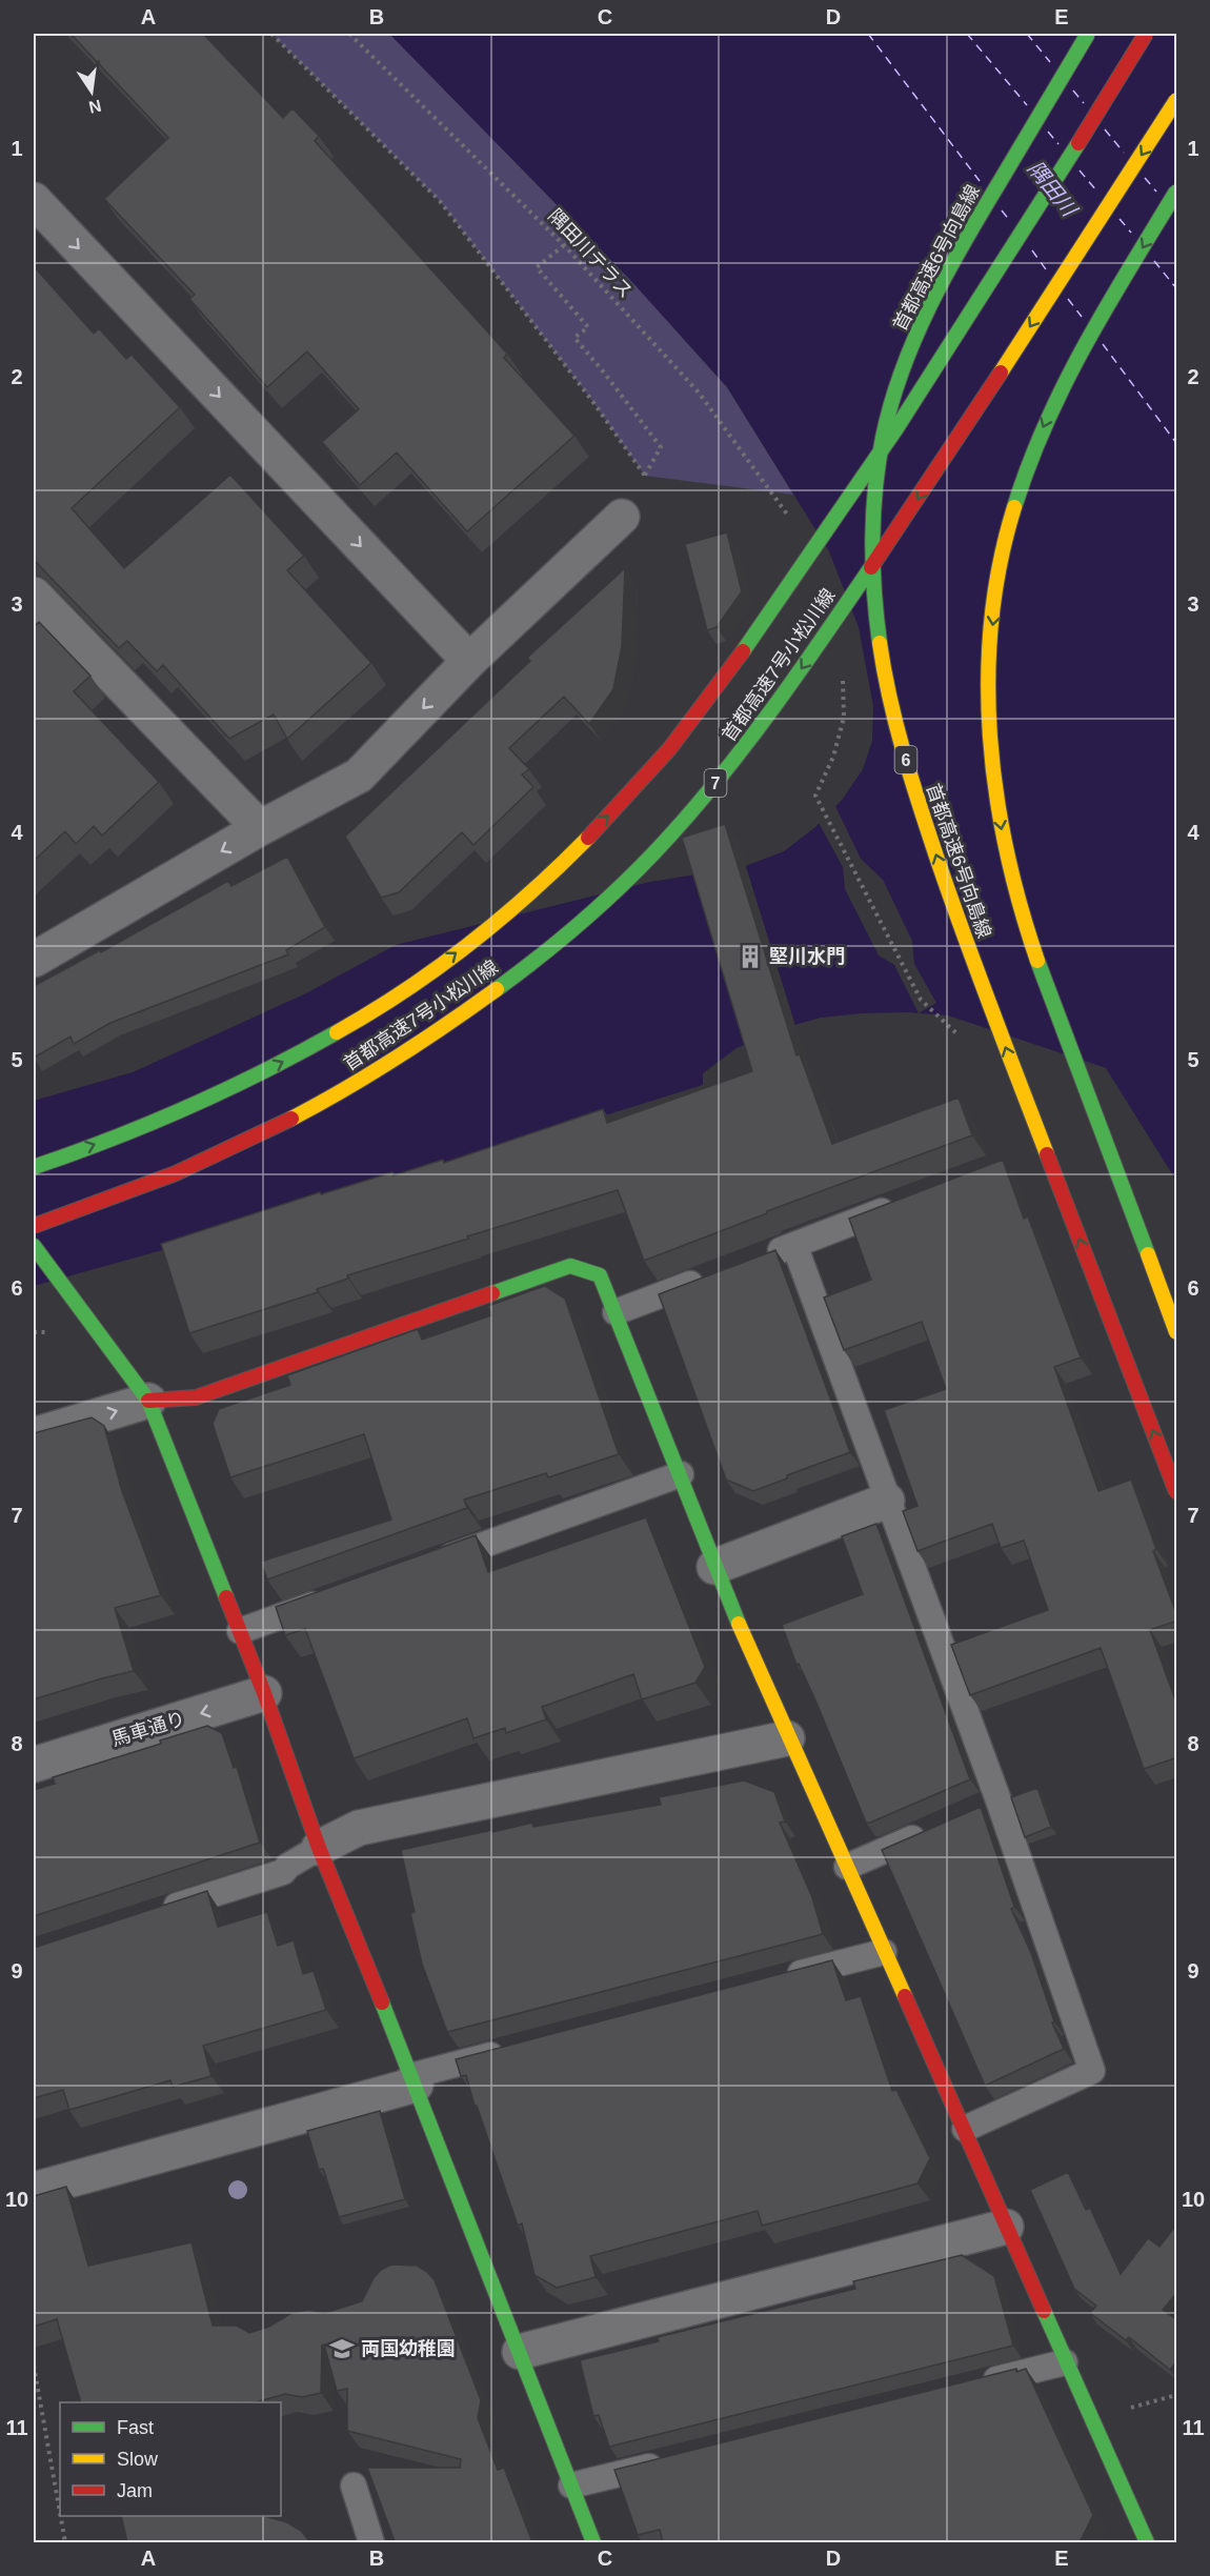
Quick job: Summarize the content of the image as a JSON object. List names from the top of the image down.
{
  "streets": {
    "main road": [
      "首都高速6号向島線",
      "首都高速7号小松川線",
      "6",
      "7"
    ],
    "street": ["馬車通り"],
    "path": ["隅田川テラス"]
  },
  "one_way": ["馬車通り"],
  "water": ["隅田川"],
  "places": {
    "building": ["堅川水門"],
    "school or university": ["両国幼稚園"]
  },
  "legend": ["Fast", "Slow", "Jam"],
  "north": "bottom",
  "grid": {
    "columns": [
      "A",
      "B",
      "C",
      "D",
      "E"
    ],
    "rows": [
      "1",
      "2",
      "3",
      "4",
      "5",
      "6",
      "7",
      "8",
      "9",
      "10",
      "11"
    ]
  }
}
